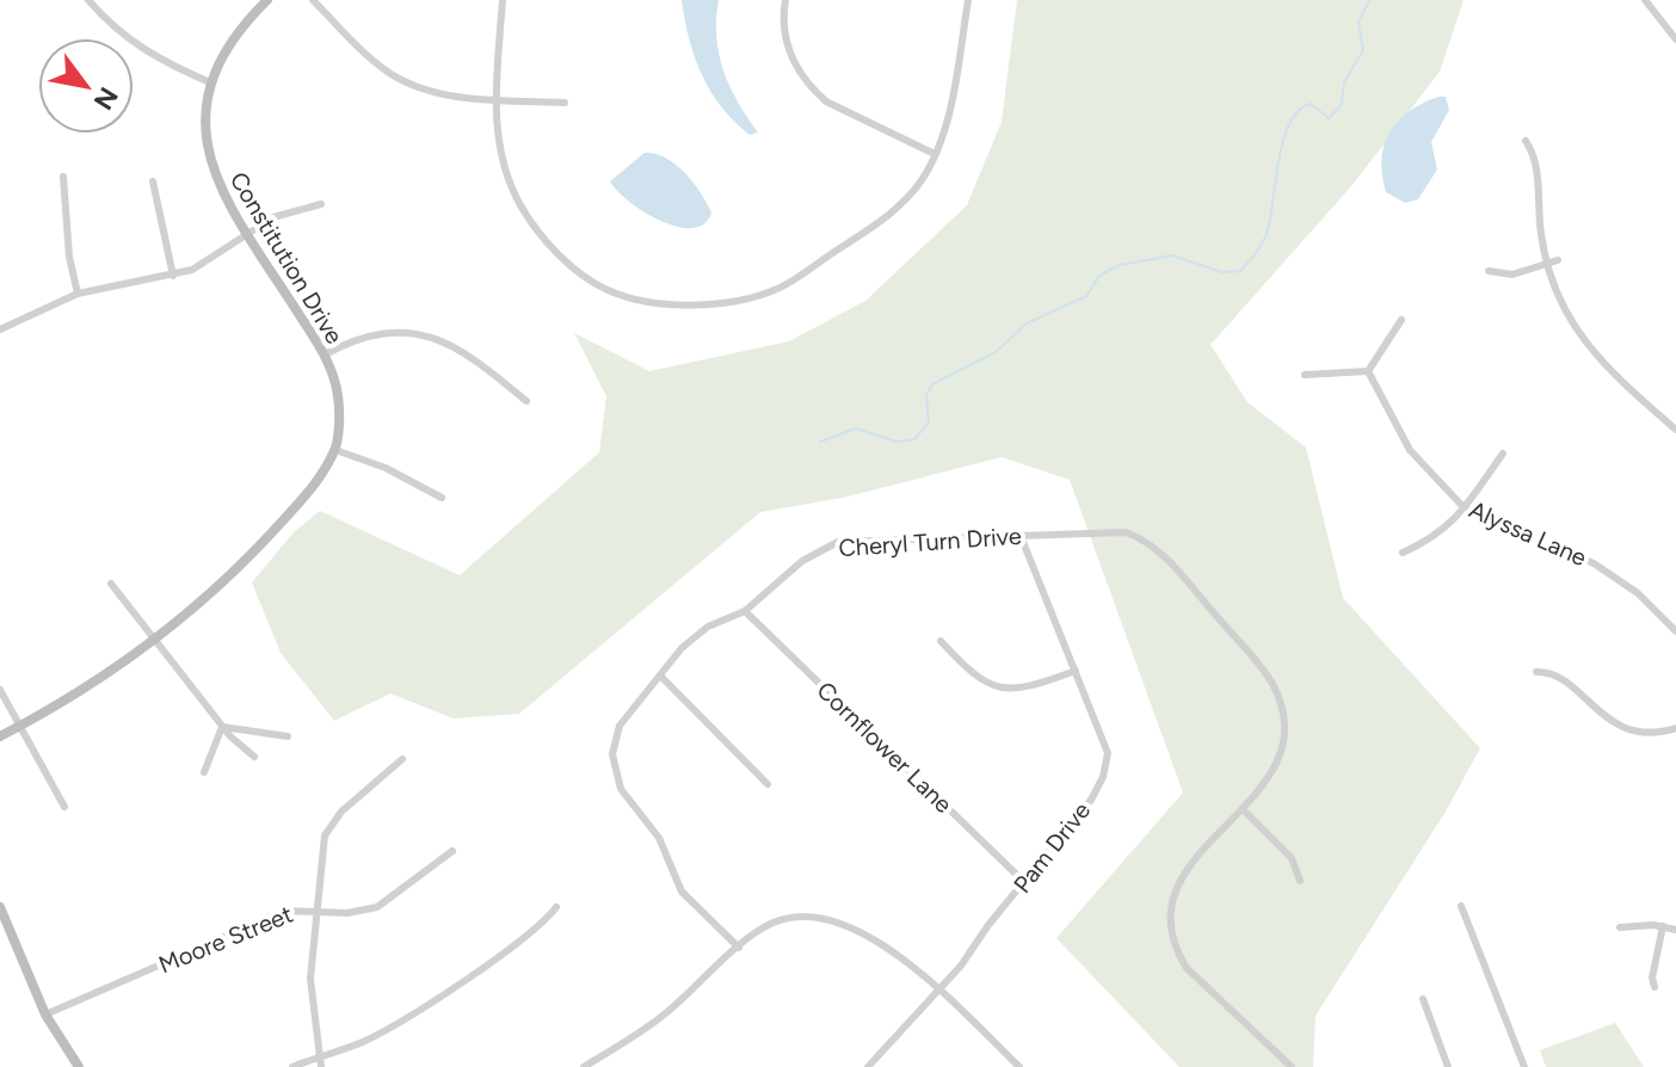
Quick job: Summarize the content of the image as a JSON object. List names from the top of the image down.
{
  "streets": {
    "street": [
      "Constitution Drive",
      "Alyssa Lane",
      "Cheryl Turn Drive",
      "Cornflower Lane",
      "Pam Drive",
      "Moore Street"
    ]
  },
  "crossings": [
    ["Cheryl Turn Drive", "Cornflower Lane"],
    ["Cheryl Turn Drive", "Pam Drive"],
    ["Cornflower Lane", "Pam Drive"]
  ],
  "north": "bottom right"
}
